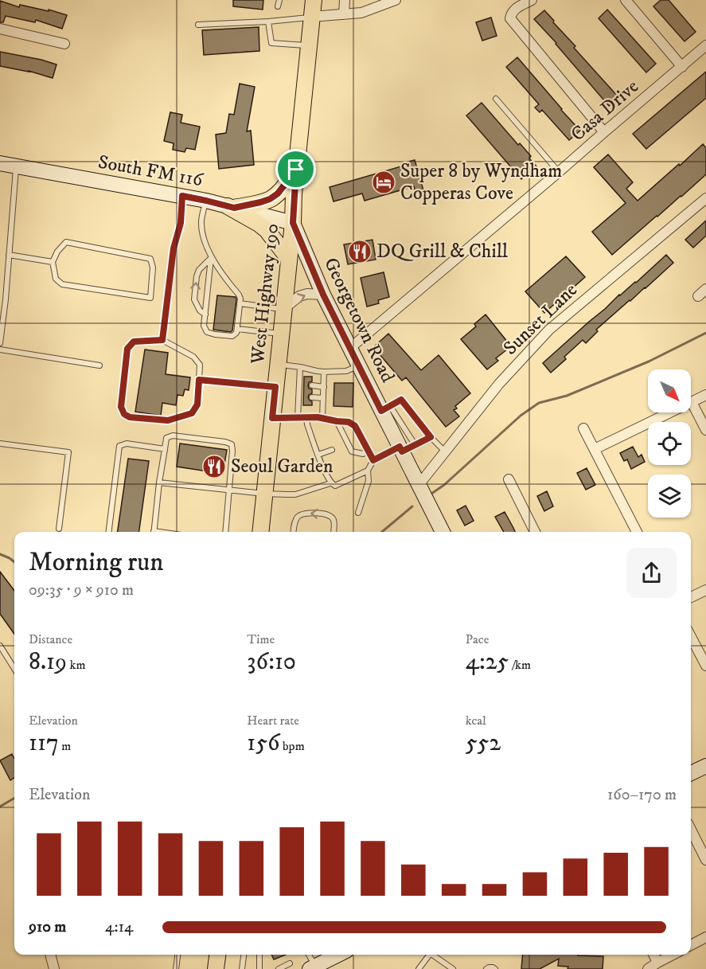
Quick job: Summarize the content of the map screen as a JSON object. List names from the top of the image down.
{
  "streets": {
    "main road": ["West Highway 190"],
    "street": [
      "Casa Drive",
      "South FM 116",
      "Sunset Lane",
      "Georgetown Road"
    ]
  },
  "crossings": [
    ["Casa Drive", "Georgetown Road"],
    ["South FM 116", "West Highway 190"],
    ["South FM 116", "Georgetown Road"],
    ["West Highway 190", "Georgetown Road"],
    ["Sunset Lane", "Georgetown Road"]
  ],
  "places": {
    "hotel": ["Super 8 by Wyndham Copperas Cove"],
    "restaurant": ["DQ Grill & Chill", "Seoul Garden"]
  },
  "north": "bottom right",
  "page": {
    "heading": ["Morning run", "09:35 · 9 × 910 m"],
    "stats": [
      ["Distance", "8.19 km"],
      ["Time", "36:10"],
      ["Pace", "4:25 /km"],
      ["Elevation", "117 m"],
      ["Heart rate", "156 bpm"],
      ["kcal", "552"]
    ],
    "chart": ["Elevation", "160–170 m"],
    "list": [
      {
        "name": "910 m",
        "note": "4:14"
      }
    ]
  }
}
